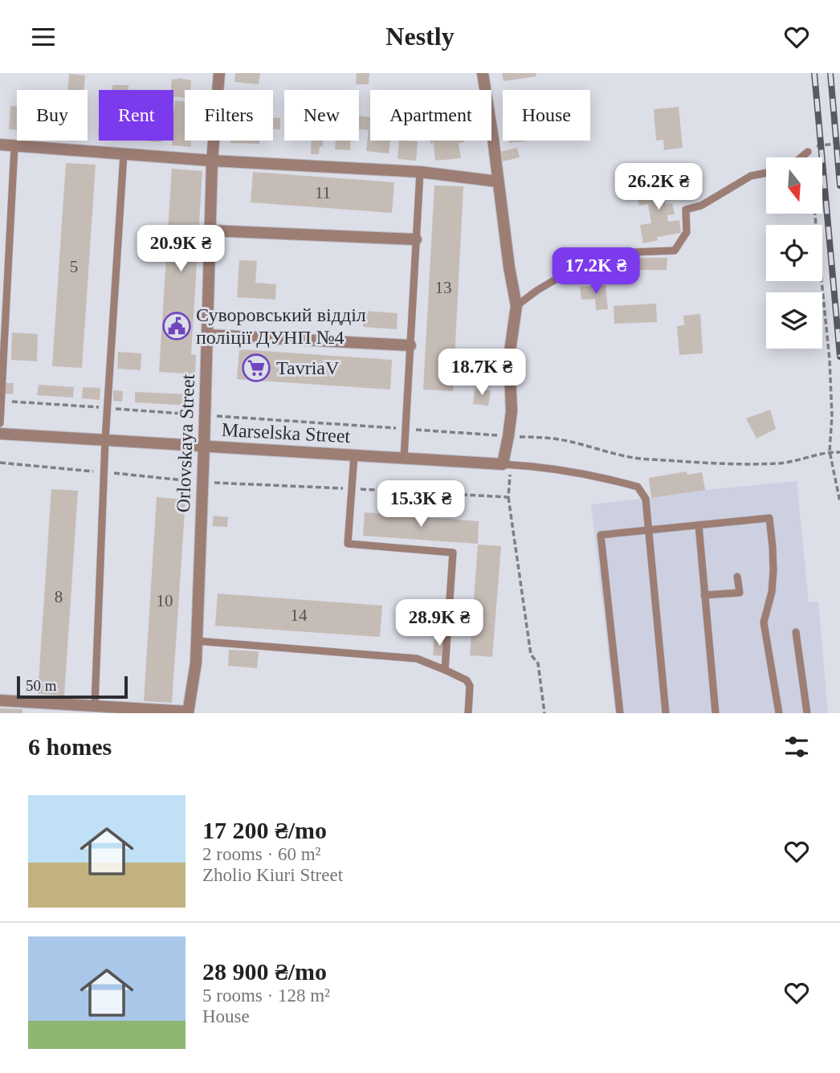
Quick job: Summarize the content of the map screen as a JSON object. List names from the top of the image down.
{
  "streets": {
    "street": ["Marselska Street", "Orlovskaya Street"]
  },
  "crossings": [
    ["Marselska Street", "Orlovskaya Street"]
  ],
  "places": {
    "public building": ["Суворовський відділ поліції ДУНП №4"],
    "supermarket": ["TavriaV"]
  },
  "house_numbers": [
    "11",
    "5",
    "13",
    "8",
    "10",
    "14"
  ],
  "scale_bar": "50 m",
  "north": "bottom",
  "page": {
    "header": "Nestly",
    "chip": [
      "Buy",
      "Rent",
      "Filters",
      "New",
      "Apartment",
      "House"
    ],
    "price": [
      "26.2K ₴",
      "20.9K ₴",
      "17.2K ₴",
      "18.7K ₴",
      "15.3K ₴",
      "28.9K ₴"
    ],
    "scale": "50 m",
    "heading": "6 homes",
    "list": [
      {
        "name": "17 200 ₴/mo",
        "note": "2 rooms · 60 m² · Zholio Kiuri Street"
      },
      {
        "name": "28 900 ₴/mo",
        "note": "5 rooms · 128 m² · House"
      }
    ]
  }
}
